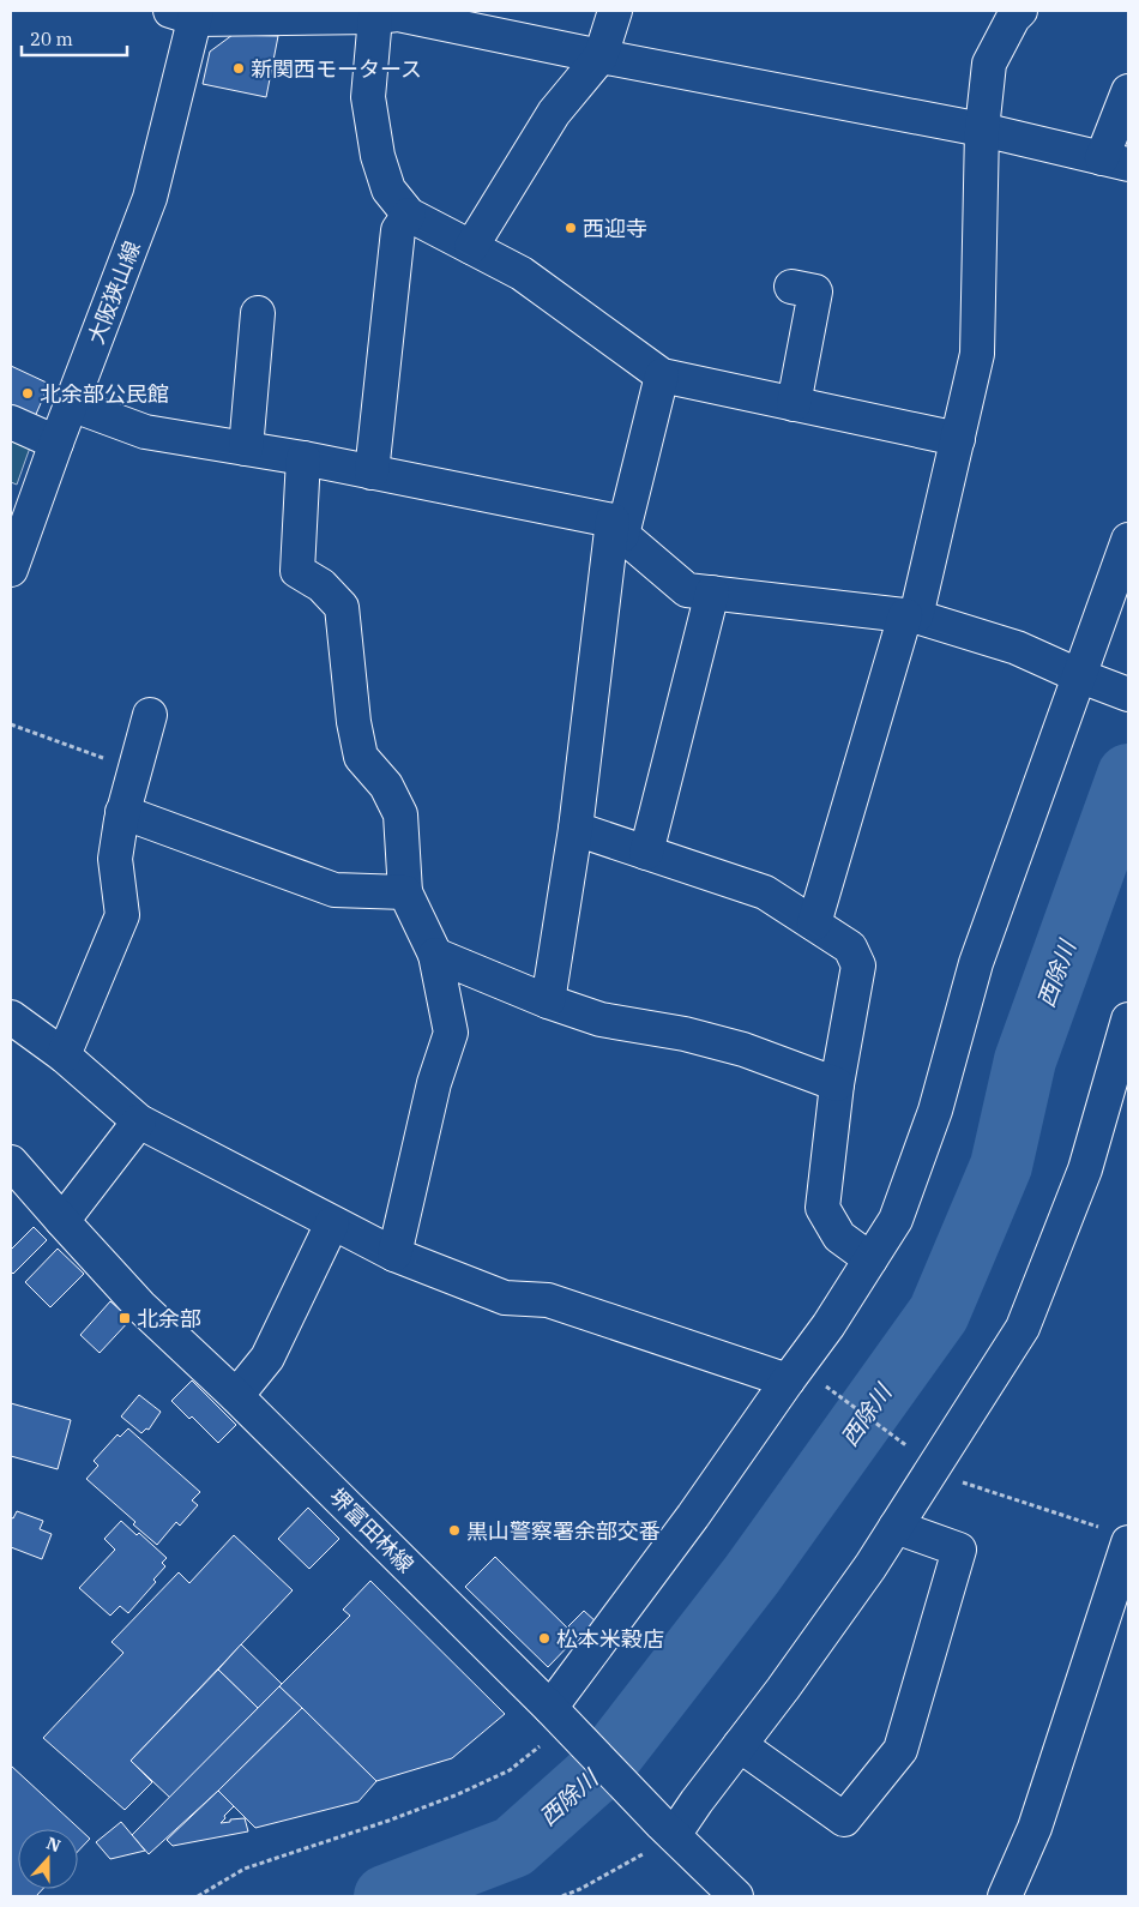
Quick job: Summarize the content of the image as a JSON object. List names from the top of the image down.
{
  "streets": {
    "street": ["大阪狭山線", "堺富田林線"]
  },
  "water": ["西除川"],
  "places": {
    "other": [
      "新関西モータース",
      "西迎寺",
      "北余部公民館",
      "黒山警察署余部交番",
      "松本米穀店"
    ],
    "transit": ["北余部"]
  },
  "scale_bar": "20 m",
  "north": "top"
}
